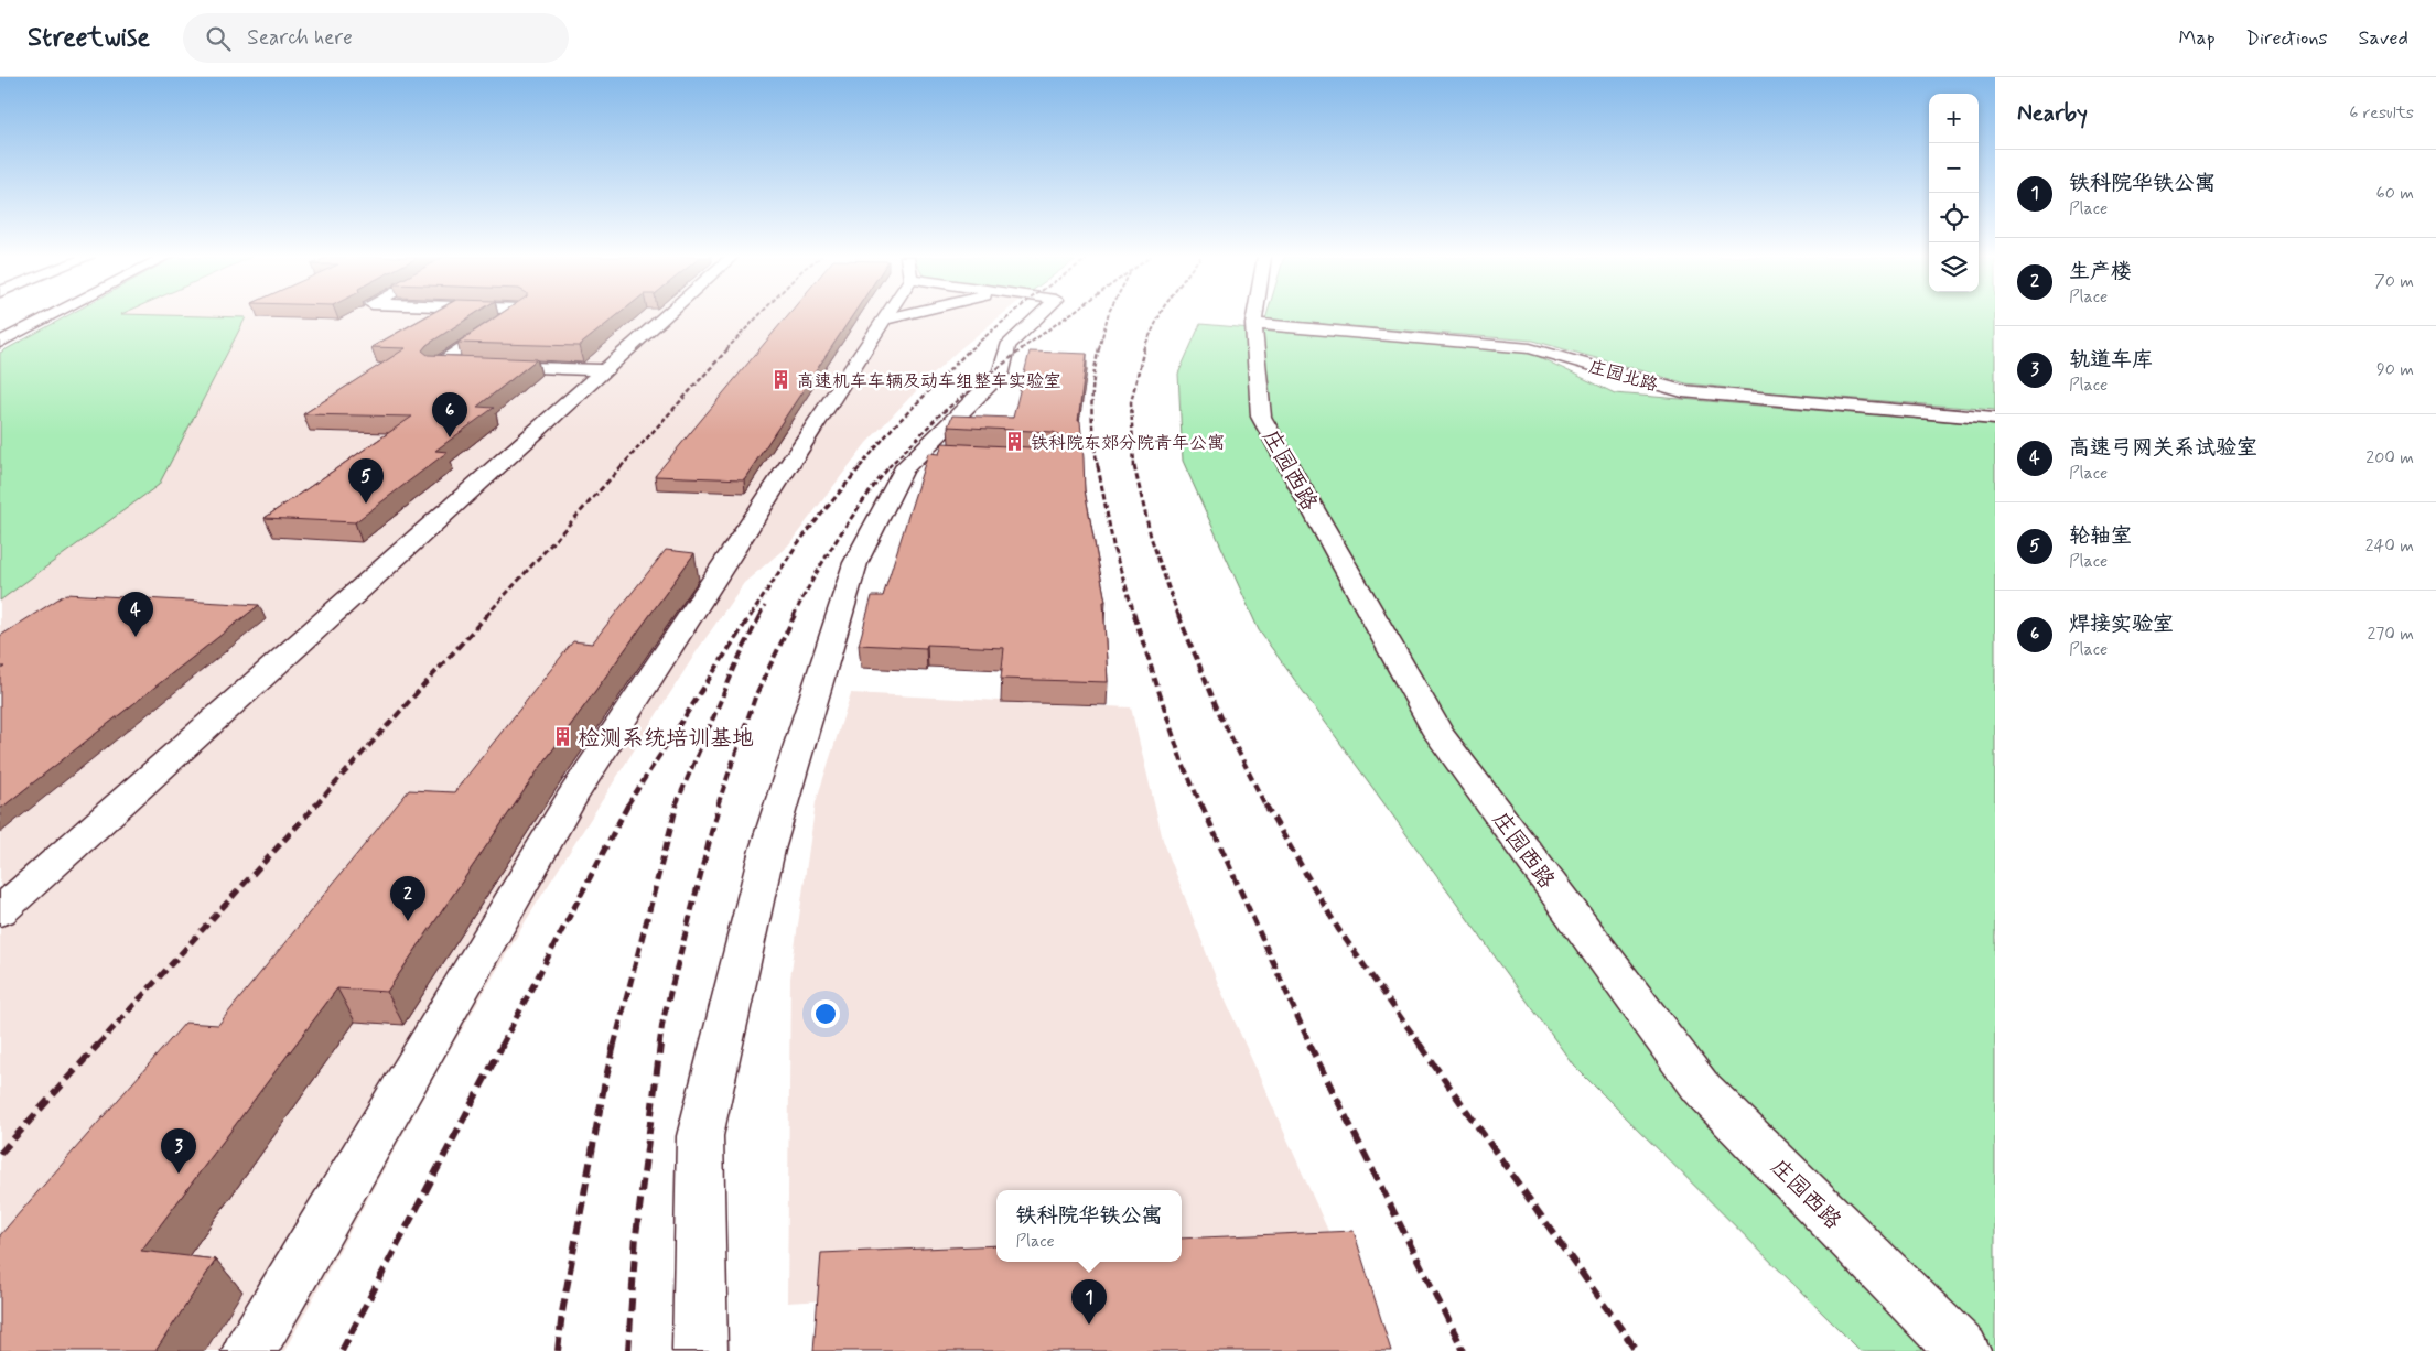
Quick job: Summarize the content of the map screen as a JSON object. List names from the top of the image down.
{
  "streets": {
    "main road": ["庄园北路", "庄园西路"]
  },
  "crossings": [
    ["庄园北路", "庄园西路"]
  ],
  "places": {
    "building": ["高速机车车辆及动车组整车实验室", "铁科院东郊分院青年公寓", "检测系统培训基地"]
  },
  "page": {
    "header": "Streetwise",
    "search": "Search here",
    "nav": ["Map", "Directions", "Saved"],
    "heading": ["Nearby", "6 results"],
    "map_buttons": ["+", "−"],
    "list": [
      {
        "mark": "1",
        "name": "铁科院华铁公寓",
        "note": "Place",
        "value": "60 m"
      },
      {
        "mark": "2",
        "name": "生产楼",
        "note": "Place",
        "value": "70 m"
      },
      {
        "mark": "3",
        "name": "轨道车库",
        "note": "Place",
        "value": "90 m"
      },
      {
        "mark": "4",
        "name": "高速弓网关系试验室",
        "note": "Place",
        "value": "200 m"
      },
      {
        "mark": "5",
        "name": "轮轴室",
        "note": "Place",
        "value": "240 m"
      },
      {
        "mark": "6",
        "name": "焊接实验室",
        "note": "Place",
        "value": "270 m"
      }
    ],
    "pins": [
      "6",
      "5",
      "4",
      "2",
      "3",
      "1"
    ],
    "popup": ["铁科院华铁公寓", "Place"]
  }
}
